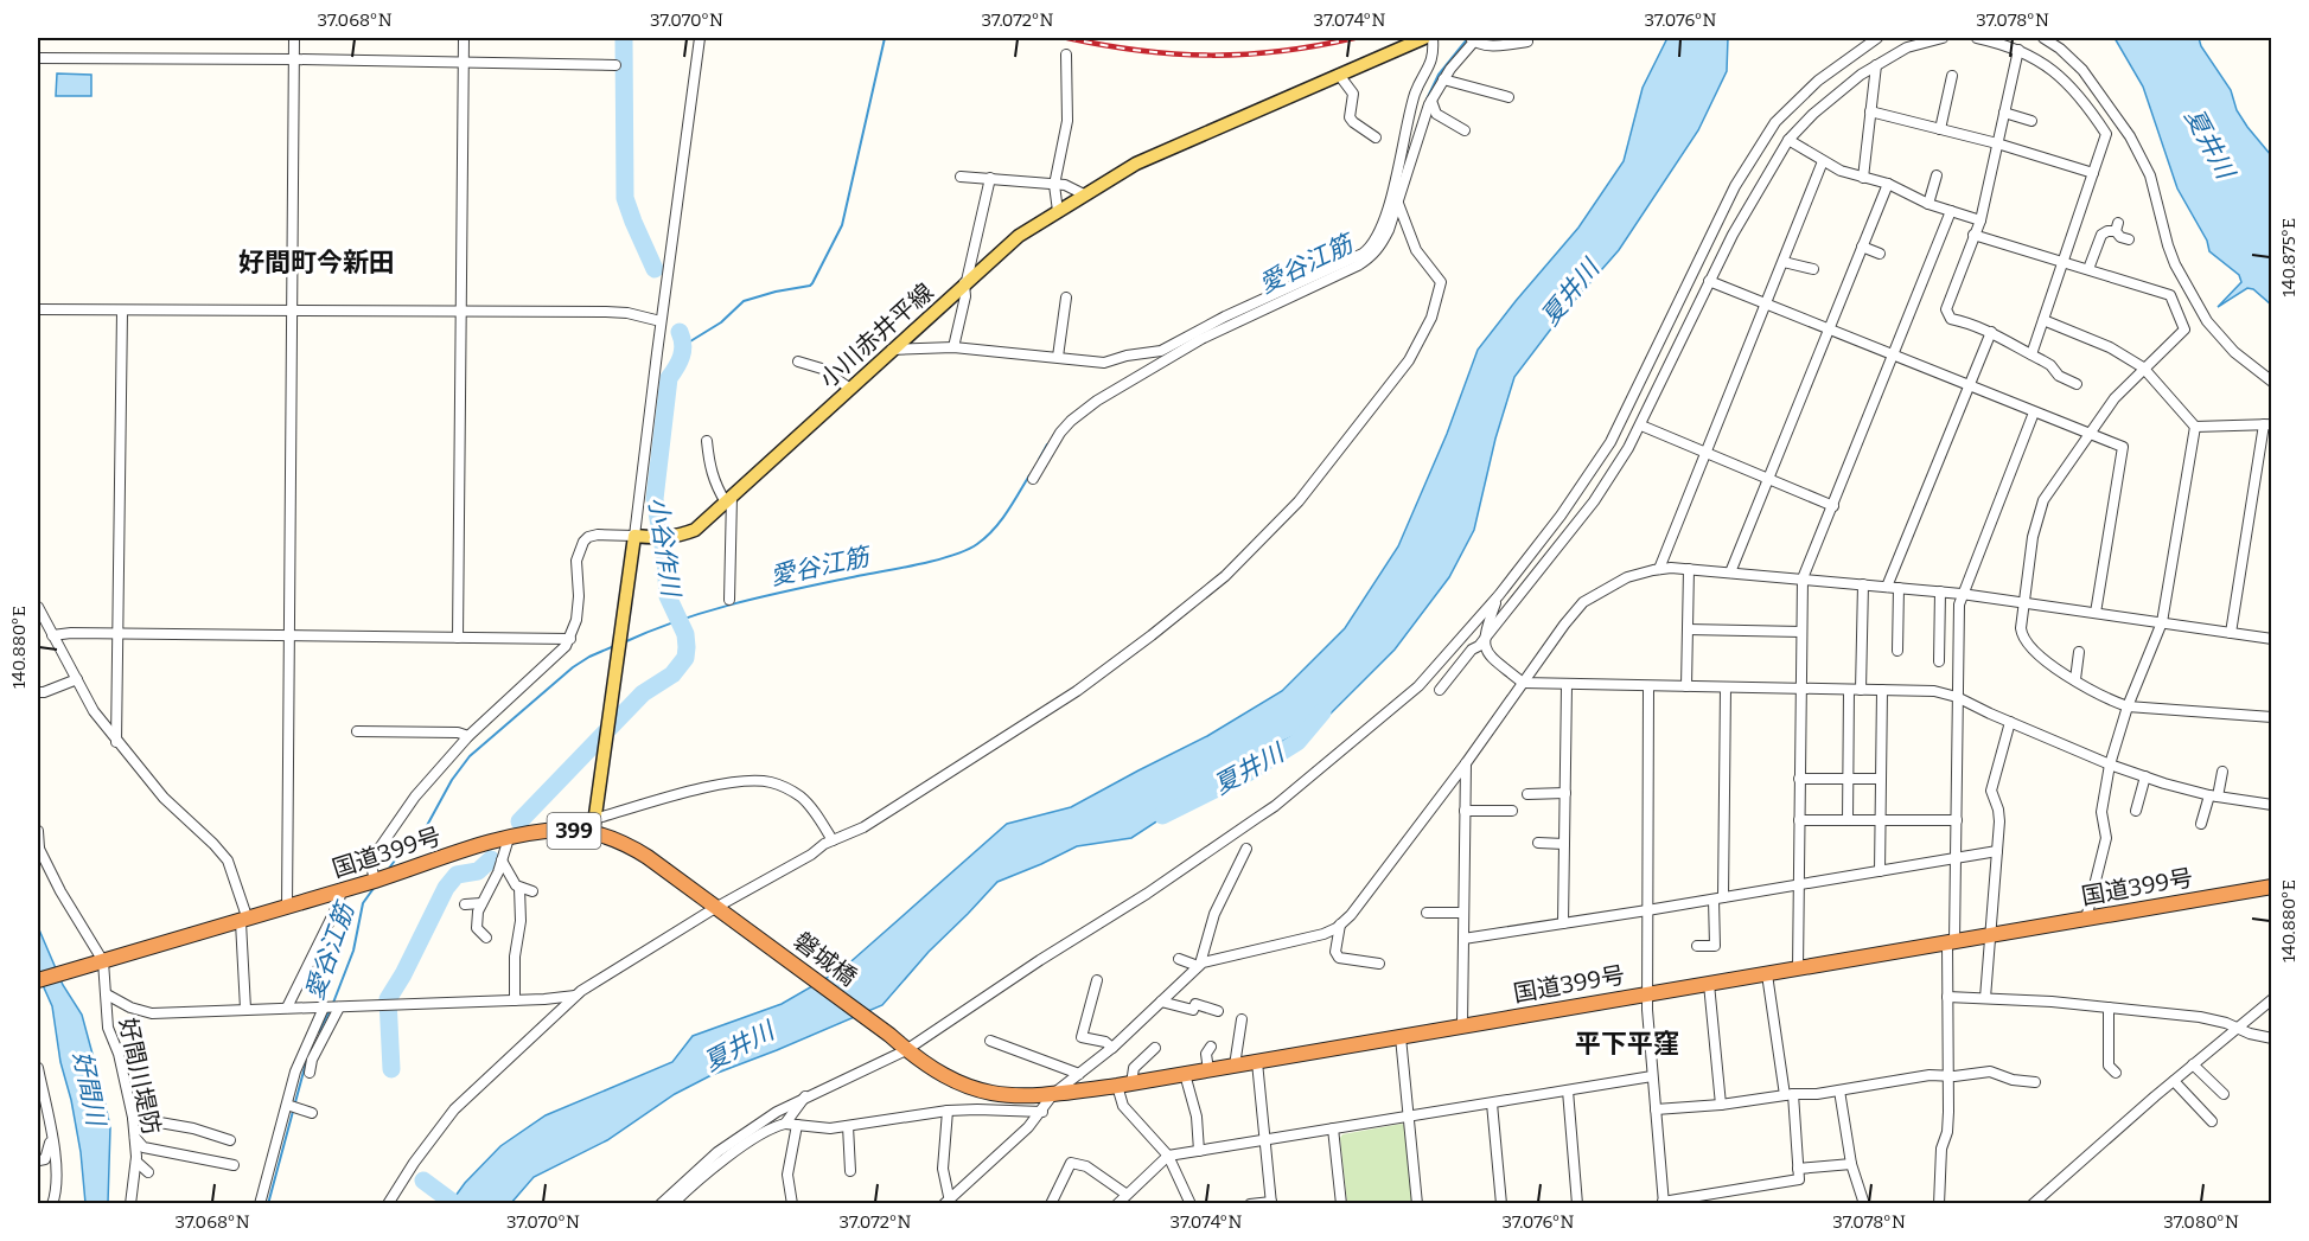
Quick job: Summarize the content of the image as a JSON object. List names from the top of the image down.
{
  "streets": {
    "highway": ["399", "国道399号", "磐城橋"],
    "main road": ["小川赤井平線"],
    "street": ["好間川堤防"]
  },
  "crossings": [
    ["国道399号", "磐城橋"],
    ["国道399号", "好間川堤防"]
  ],
  "districts": ["好間町今新田", "平下平窪"],
  "water": [
    "夏井川",
    "愛谷江筋",
    "小谷作川",
    "好間川"
  ],
  "coordinates": [
    "37.068°N",
    "37.070°N",
    "37.072°N",
    "37.074°N",
    "37.076°N",
    "37.078°N",
    "140.875°E",
    "140.880°E",
    "37.080°N"
  ]
}
